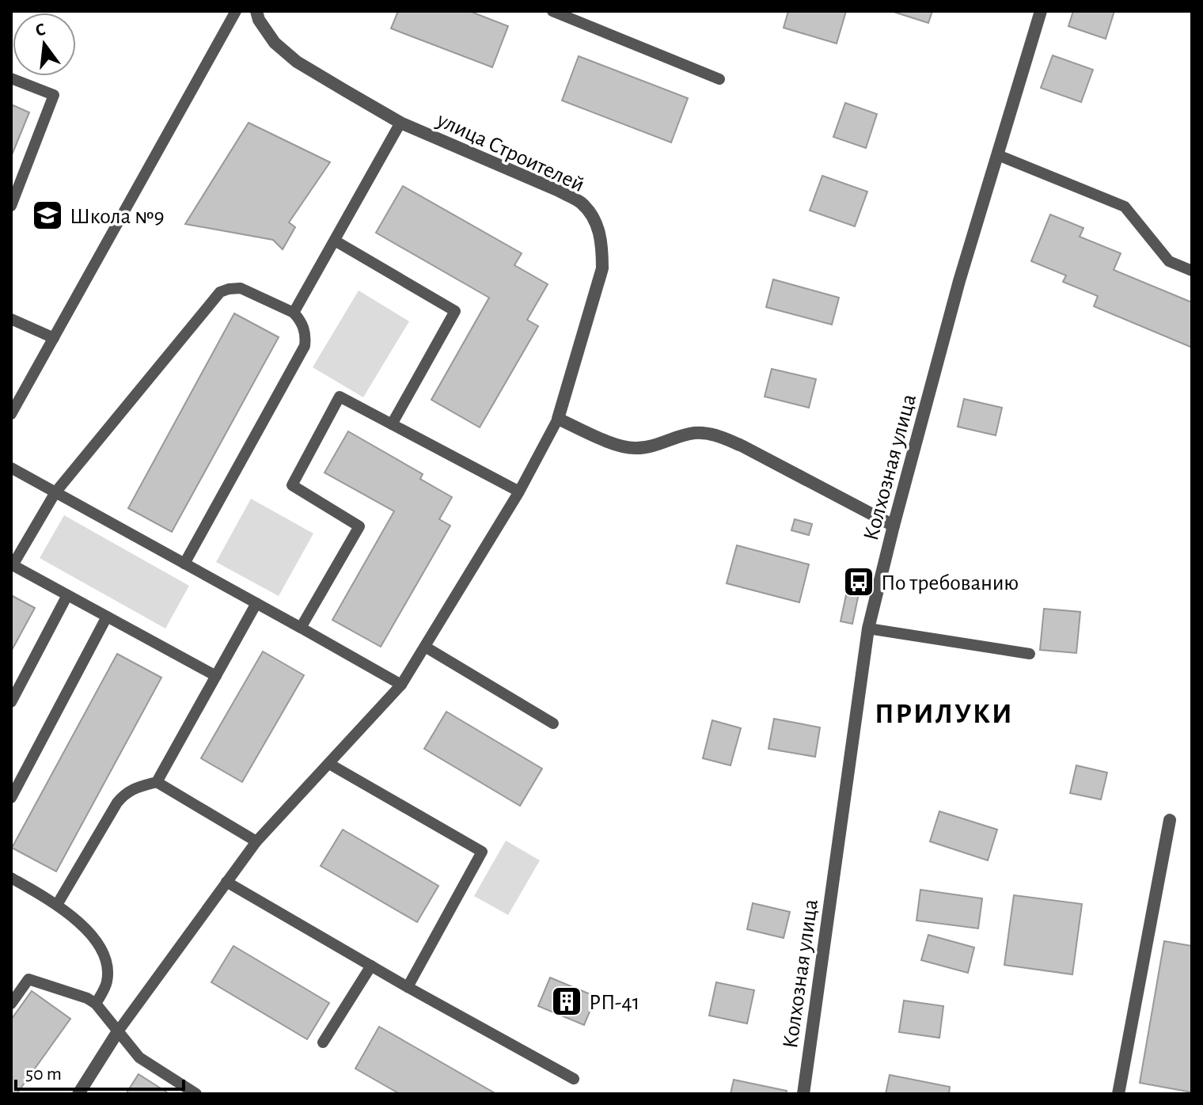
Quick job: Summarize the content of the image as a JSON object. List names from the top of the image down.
{
  "streets": {
    "street": ["улица Строителей", "Колхозная улица"]
  },
  "districts": ["ПРИЛУКИ"],
  "places": {
    "school or university": ["Школа №9"],
    "bus stop": ["По требованию"],
    "building": ["РП-41"]
  },
  "scale_bar": "50 m",
  "north": "top"
}
